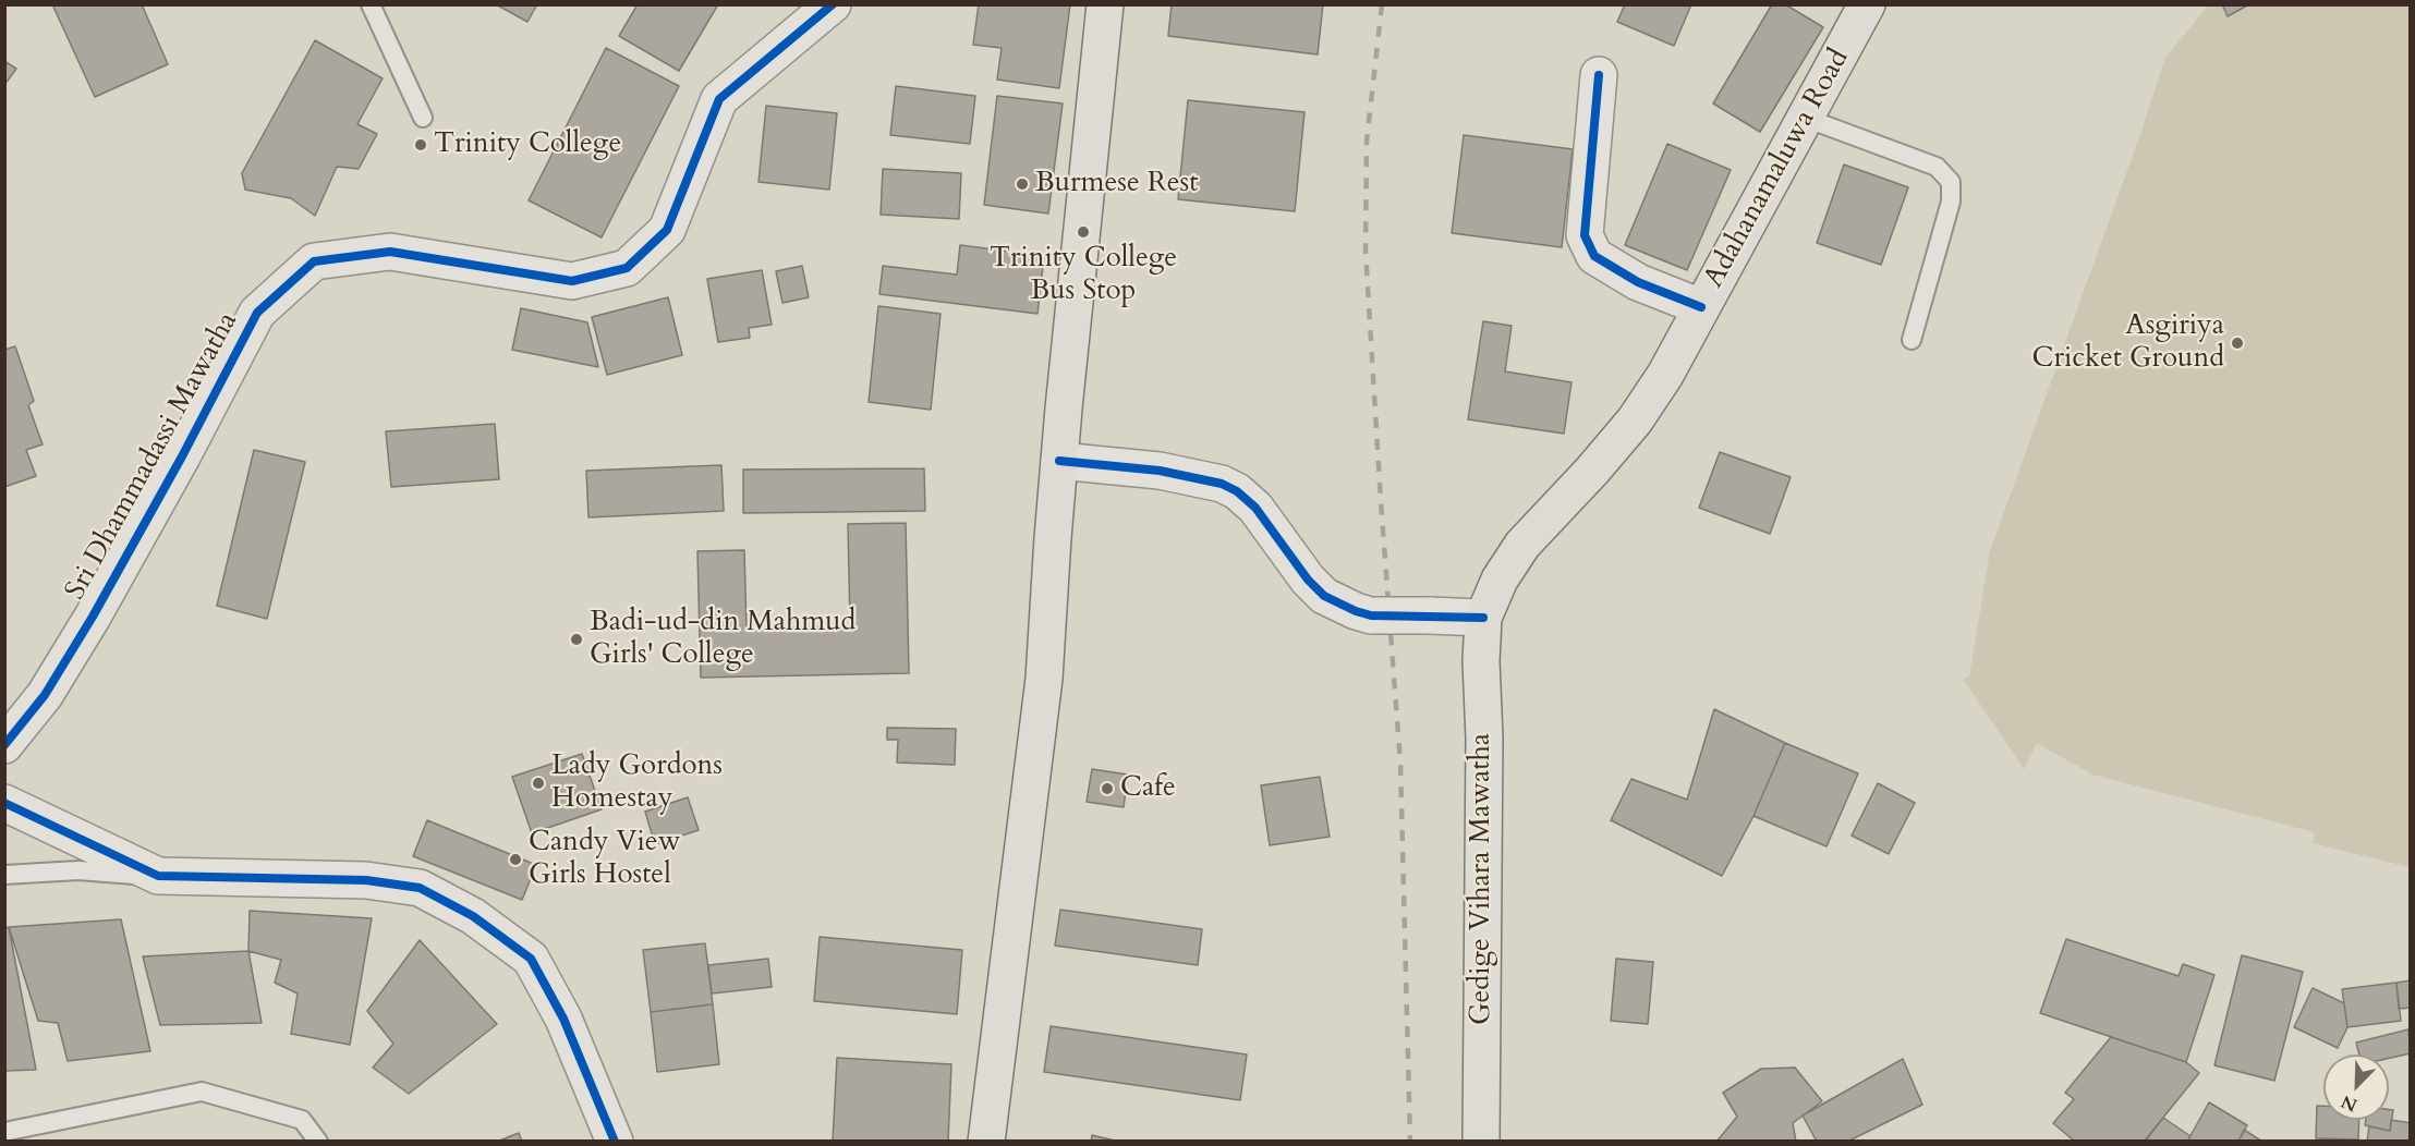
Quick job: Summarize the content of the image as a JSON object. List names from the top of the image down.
{
  "streets": {
    "main road": ["Adahanamaluwa Road", "Gedige Vihara Mawatha"],
    "street": ["Sri Dhammadassi Mawatha"]
  },
  "crossings": [
    ["Adahanamaluwa Road", "Gedige Vihara Mawatha"]
  ],
  "places": [
    "Trinity College",
    "Burmese Rest",
    "Trinity College Bus Stop",
    "Asgiriya Cricket Ground",
    "Badi-ud-din Mahmud Girls' College",
    "Lady Gordons Homestay",
    "Cafe",
    "Candy View Girls Hostel"
  ],
  "north": "bottom left"
}
